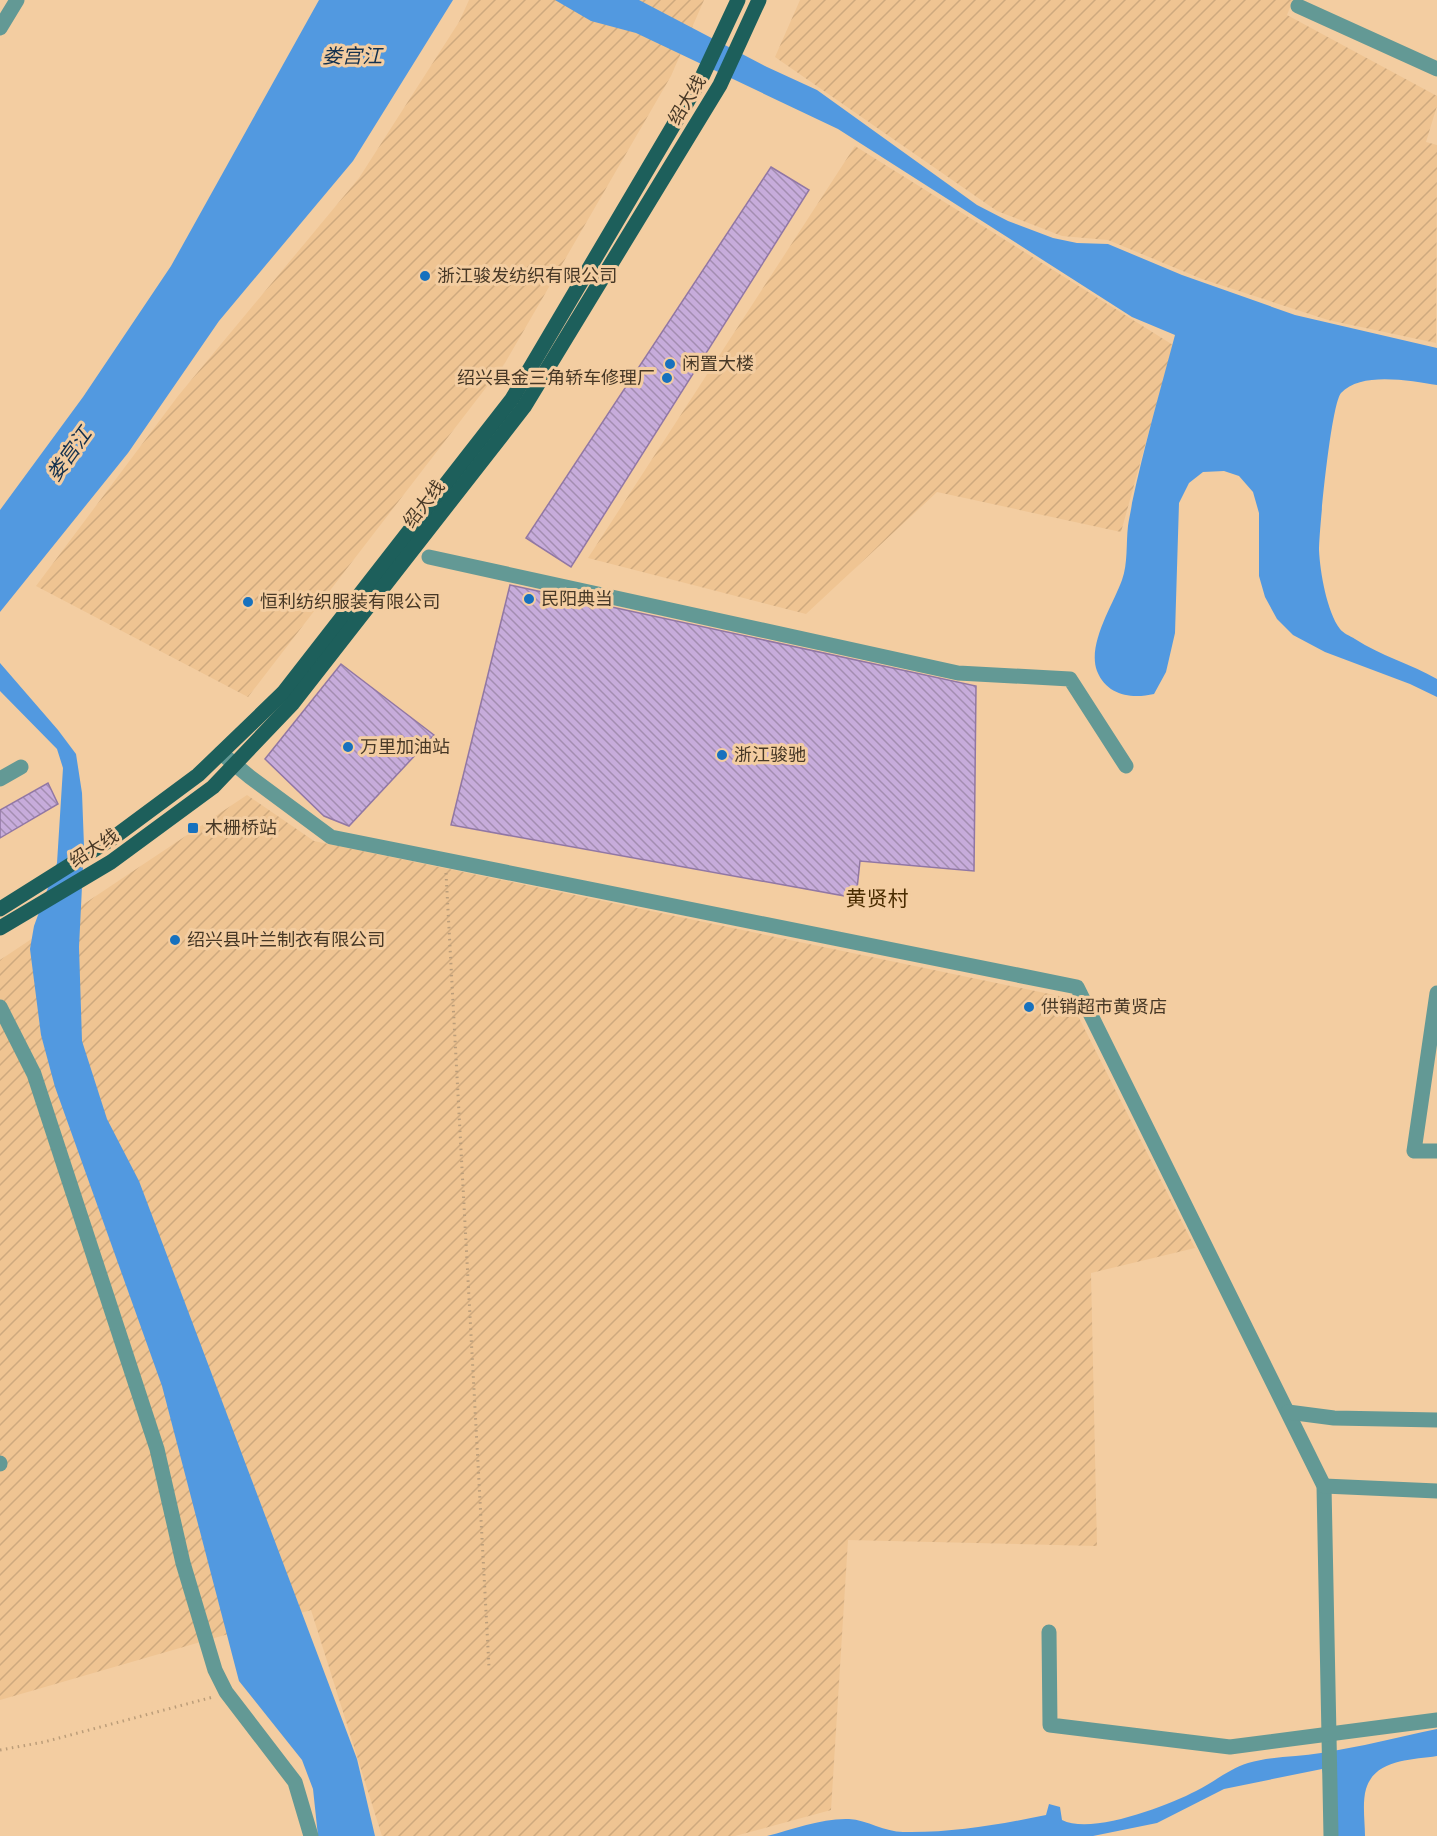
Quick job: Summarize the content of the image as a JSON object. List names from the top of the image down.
{
  "streets": {
    "main road": ["绍大线"]
  },
  "districts": ["黄贤村"],
  "water": ["娄宫江"],
  "places": {
    "other": [
      "浙江骏发纺织有限公司",
      "闲置大楼",
      "绍兴县金三角轿车修理厂",
      "民阳典当",
      "恒利纺织服装有限公司",
      "万里加油站",
      "浙江骏驰",
      "绍兴县叶兰制衣有限公司",
      "供销超市黄贤店"
    ],
    "transit": ["木栅桥站"]
  }
}
